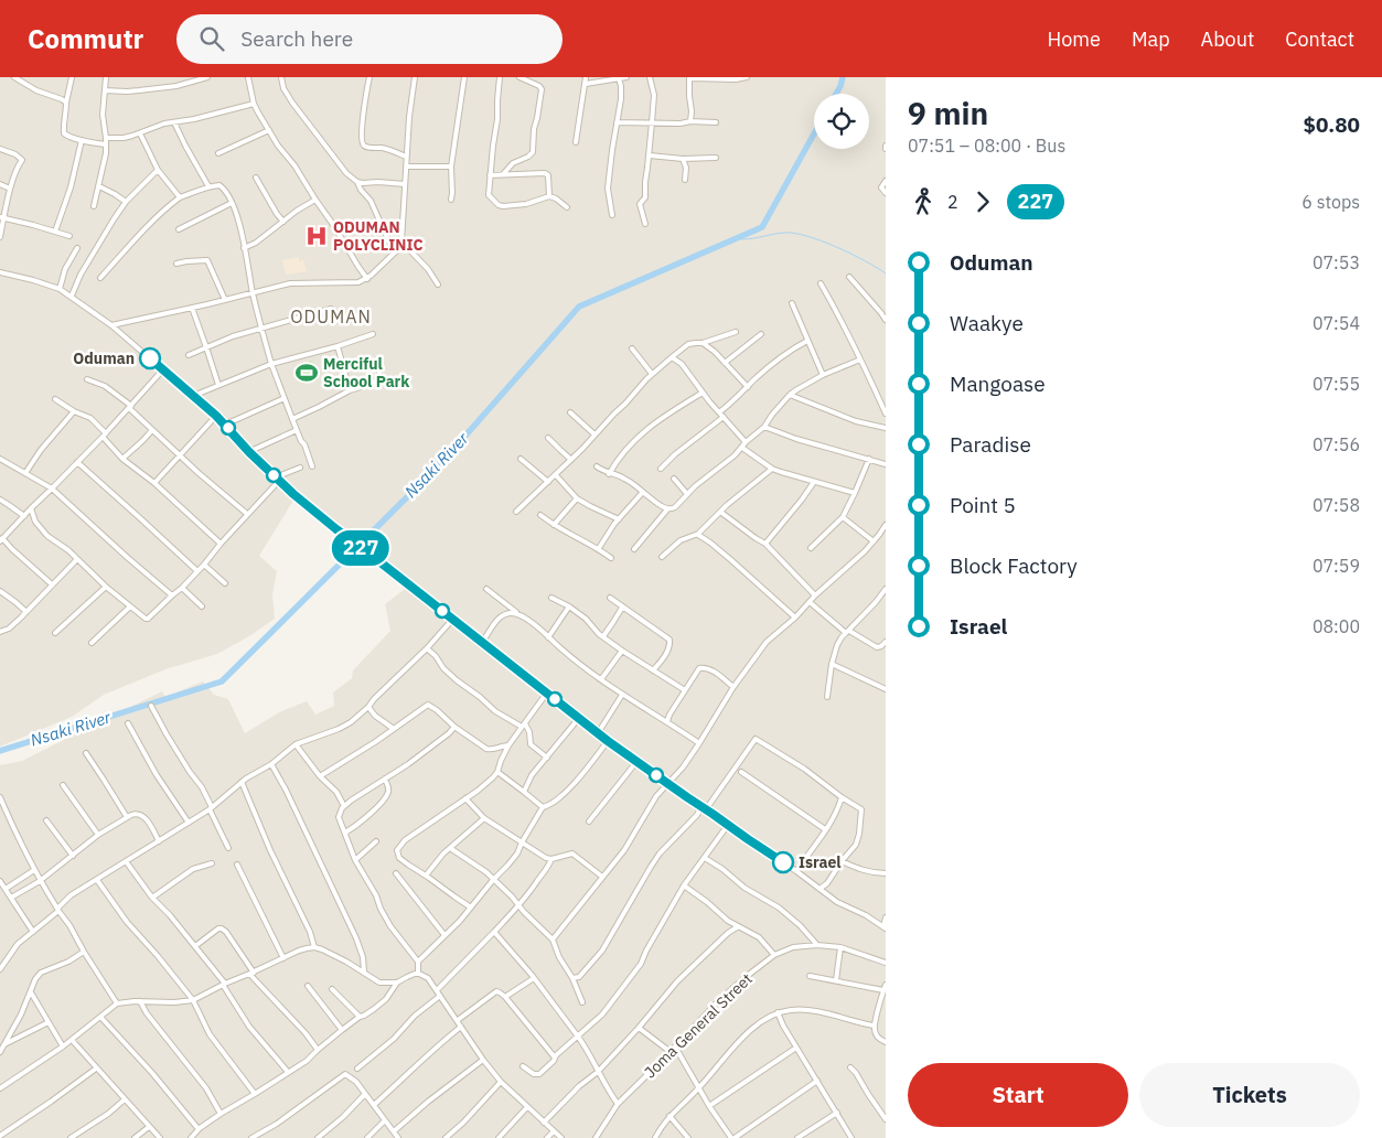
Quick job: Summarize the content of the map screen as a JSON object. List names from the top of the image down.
{
  "streets": {
    "street": ["Joma General Street"]
  },
  "districts": ["ODUMAN"],
  "water": ["Nsaki River"],
  "places": {
    "hospital": ["ODUMAN POLYCLINIC"],
    "other": ["Oduman", "Israel"],
    "sports": ["Merciful School Park"]
  },
  "lines": ["bus line 227"],
  "page": {
    "header": "Commutr",
    "search": "Search here",
    "nav": [
      "Home",
      "Map",
      "About",
      "Contact"
    ],
    "on_map": "227",
    "heading": ["9 min", "07:51 – 08:00 · Bus", "$0.80"],
    "legs": ["2", "227", "6 stops"],
    "list": [
      {
        "name": "Oduman",
        "value": "07:53"
      },
      {
        "name": "Waakye",
        "value": "07:54"
      },
      {
        "name": "Mangoase",
        "value": "07:55"
      },
      {
        "name": "Paradise",
        "value": "07:56"
      },
      {
        "name": "Point 5",
        "value": "07:58"
      },
      {
        "name": "Block Factory",
        "value": "07:59"
      },
      {
        "name": "Israel",
        "value": "08:00"
      }
    ],
    "buttons": ["Start", "Tickets"]
  }
}
